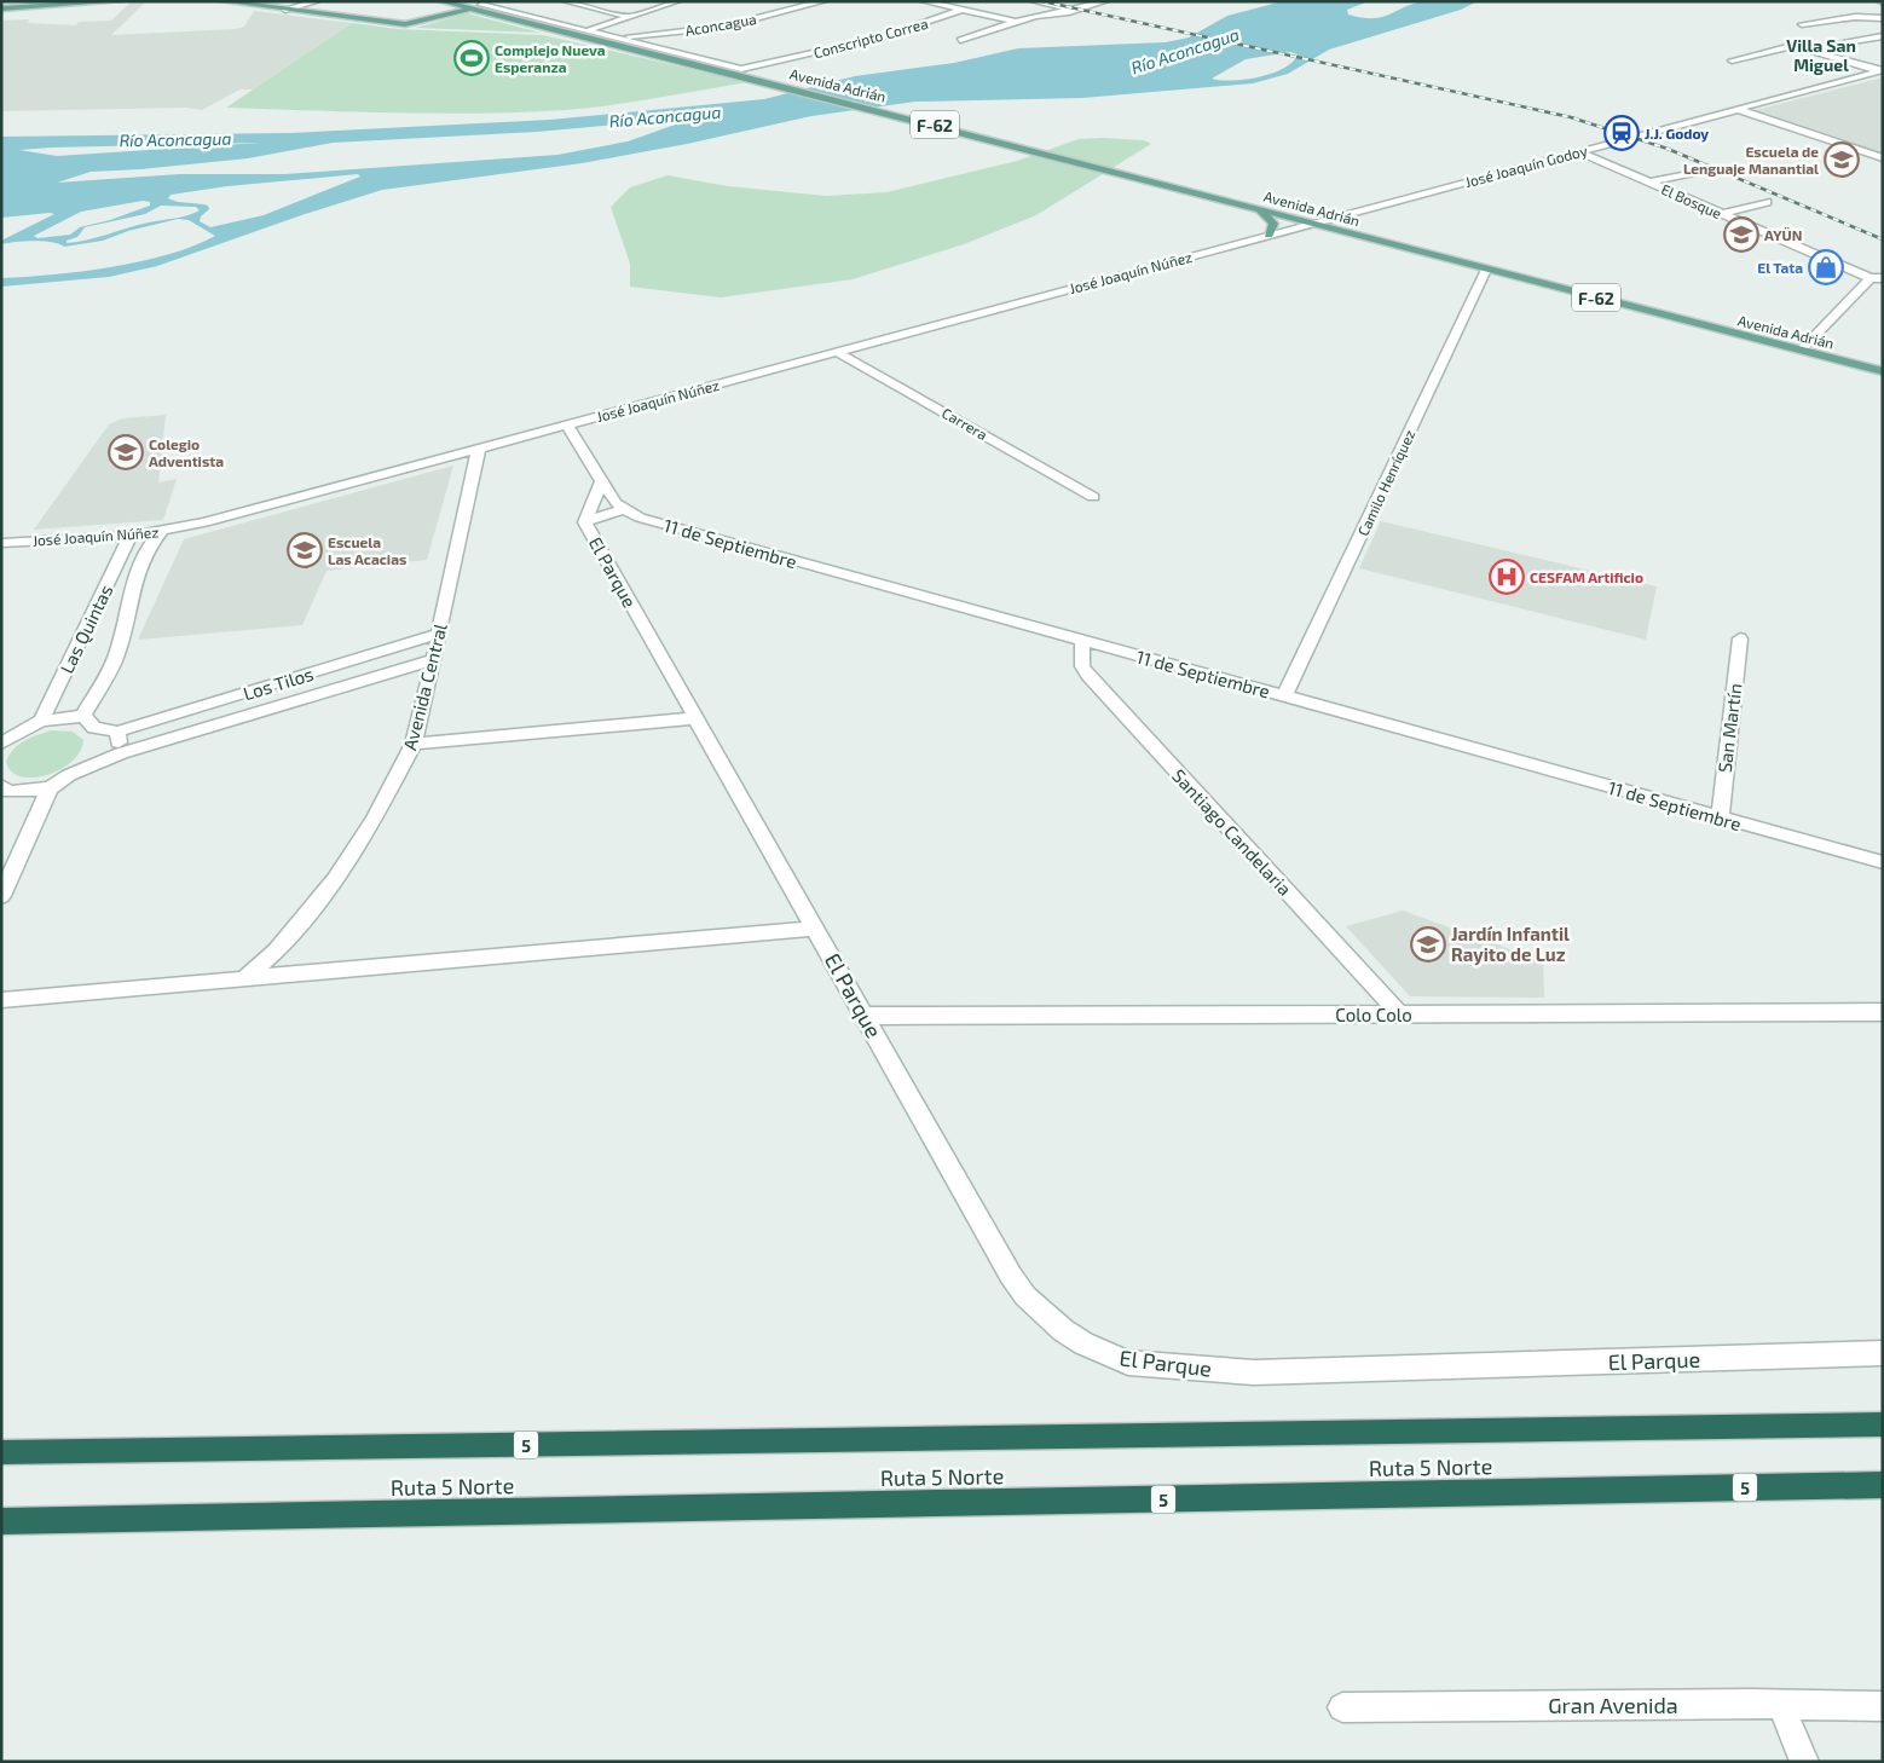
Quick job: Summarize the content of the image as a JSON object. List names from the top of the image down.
{
  "streets": {
    "highway": ["5", "Ruta 5 Norte"],
    "main road": ["Avenida Adrián", "F-62"],
    "street": [
      "Aconcagua",
      "Conscripto Correa",
      "José Joaquín Godoy",
      "El Bosque",
      "José Joaquín Núñez",
      "Carrera",
      "Camilo Henríquez",
      "11 de Septiembre",
      "El Parque",
      "Las Quintas",
      "Los Tilos",
      "Avenida Central",
      "San Martín",
      "Santiago Candelaria",
      "Colo Colo",
      "Gran Avenida"
    ]
  },
  "crossings": [
    ["Conscripto Correa", "Avenida Adrián"],
    ["Conscripto Correa", "F-62"],
    ["Avenida Adrián", "F-62"],
    ["Avenida Adrián", "José Joaquín Godoy"],
    ["Avenida Adrián", "El Bosque"],
    ["Avenida Adrián", "José Joaquín Núñez"],
    ["Avenida Adrián", "Camilo Henríquez"],
    ["José Joaquín Godoy", "El Bosque"],
    ["José Joaquín Godoy", "José Joaquín Núñez"],
    ["José Joaquín Núñez", "Carrera"],
    ["José Joaquín Núñez", "Las Quintas"],
    ["José Joaquín Núñez", "Avenida Central"],
    ["Camilo Henríquez", "11 de Septiembre"],
    ["11 de Septiembre", "El Parque"],
    ["11 de Septiembre", "San Martín"],
    ["11 de Septiembre", "Santiago Candelaria"],
    ["El Parque", "Colo Colo"],
    ["Los Tilos", "Avenida Central"],
    ["Santiago Candelaria", "Colo Colo"]
  ],
  "districts": ["Villa San Miguel"],
  "water": ["Río Aconcagua"],
  "places": {
    "sports": ["Complejo Nueva Esperanza"],
    "station": ["J.J. Godoy"],
    "school or university": [
      "Escuela de Lenguaje Manantial",
      "AYÜN",
      "Colegio Adventista",
      "Escuela Las Acacias",
      "Jardín Infantil Rayito de Luz"
    ],
    "shop": ["El Tata"],
    "hospital": ["CESFAM Artificio"]
  }
}
